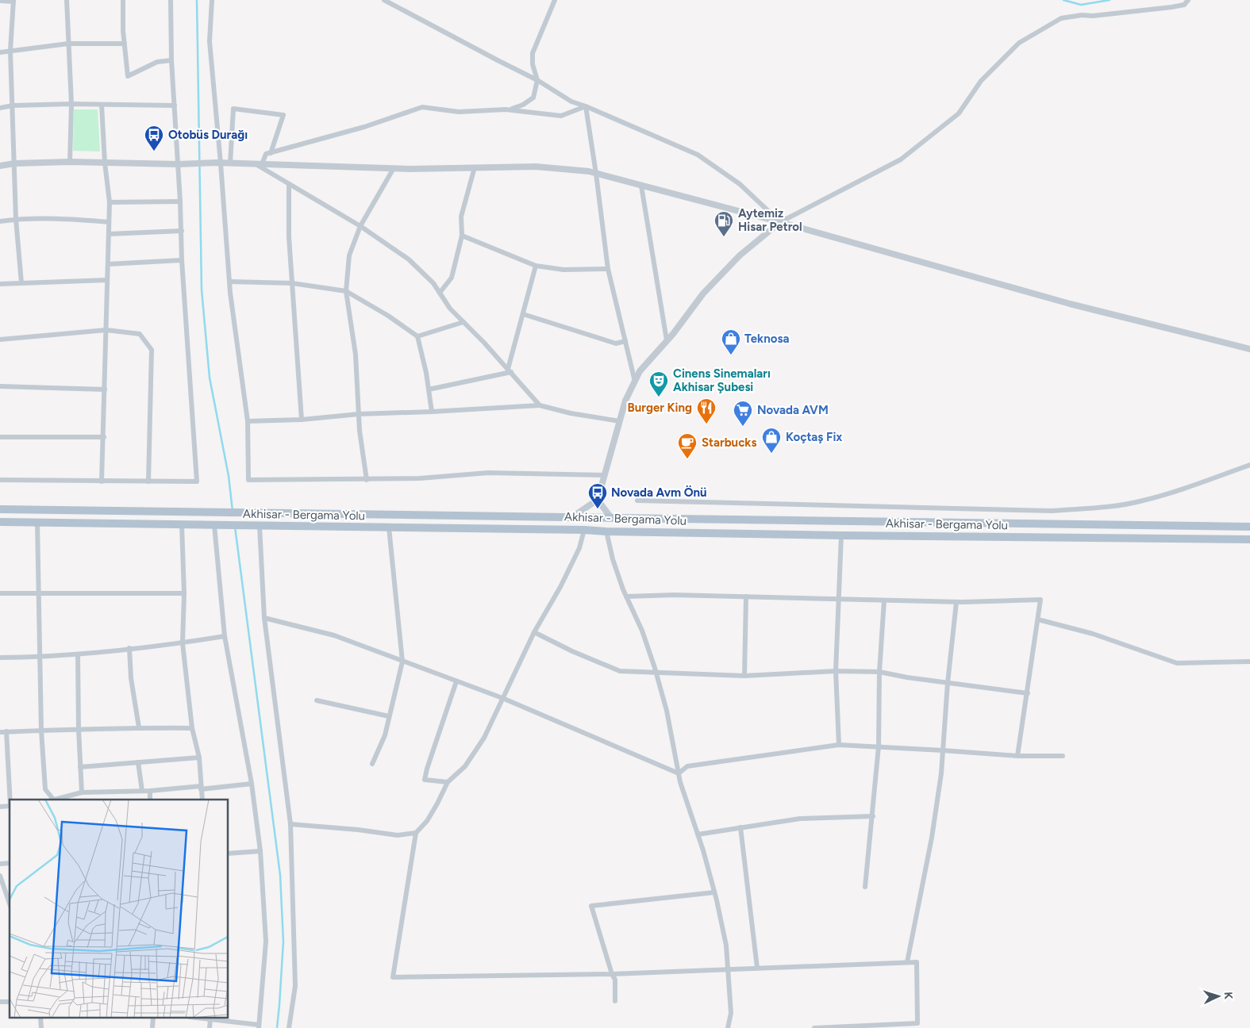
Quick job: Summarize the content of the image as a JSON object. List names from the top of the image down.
{
  "streets": {
    "main road": ["Akhisar - Bergama Yolu"]
  },
  "places": {
    "bus stop": ["Otobüs Durağı", "Novada Avm Önü"],
    "fuel station": ["Aytemiz Hisar Petrol"],
    "shop": ["Teknosa", "Koçtaş Fix"],
    "theatre": ["Cinens Sinemaları Akhisar Şubesi"],
    "restaurant": ["Burger King"],
    "supermarket": ["Novada AVM"],
    "cafe": ["Starbucks"]
  },
  "north": "right"
}
